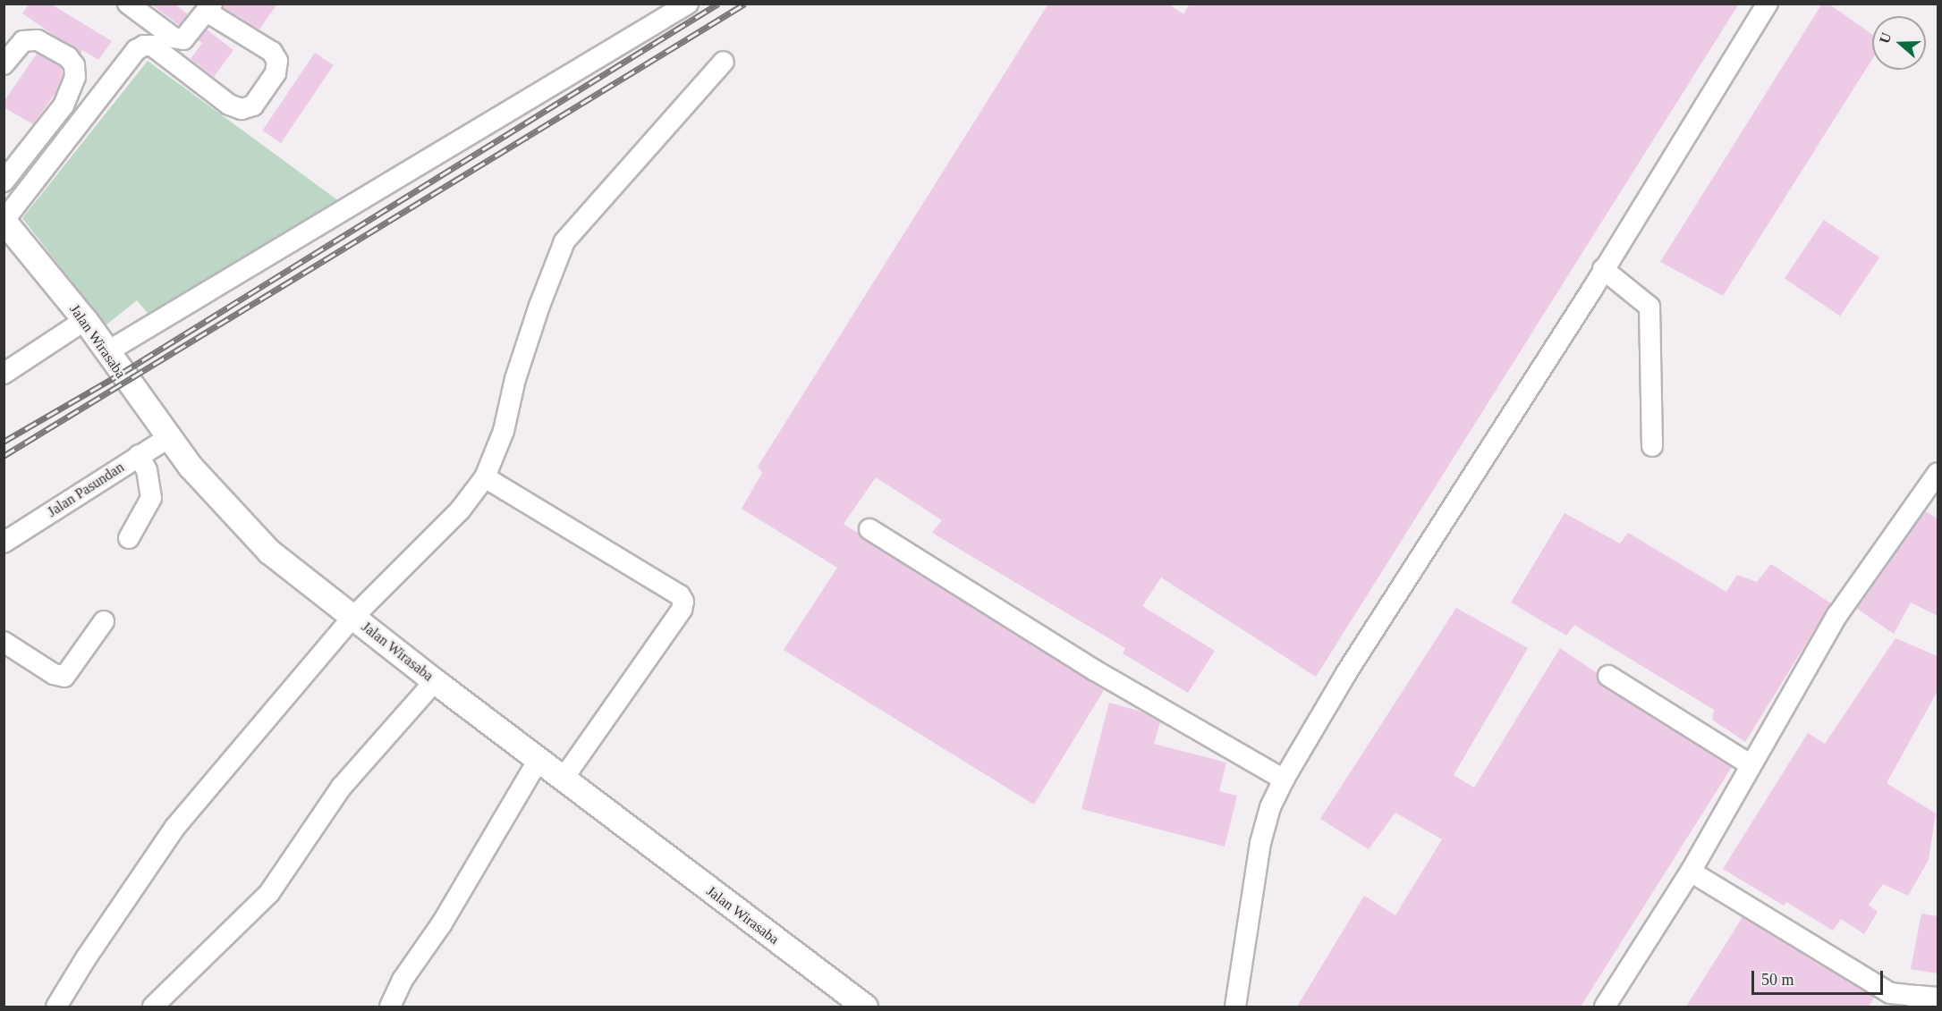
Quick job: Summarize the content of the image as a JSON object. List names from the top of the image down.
{
  "streets": {
    "main road": ["Jalan Wirasaba"],
    "street": ["Jalan Pasundan"]
  },
  "crossings": [
    ["Jalan Wirasaba", "Jalan Pasundan"]
  ],
  "scale_bar": "50 m",
  "north": "left"
}
